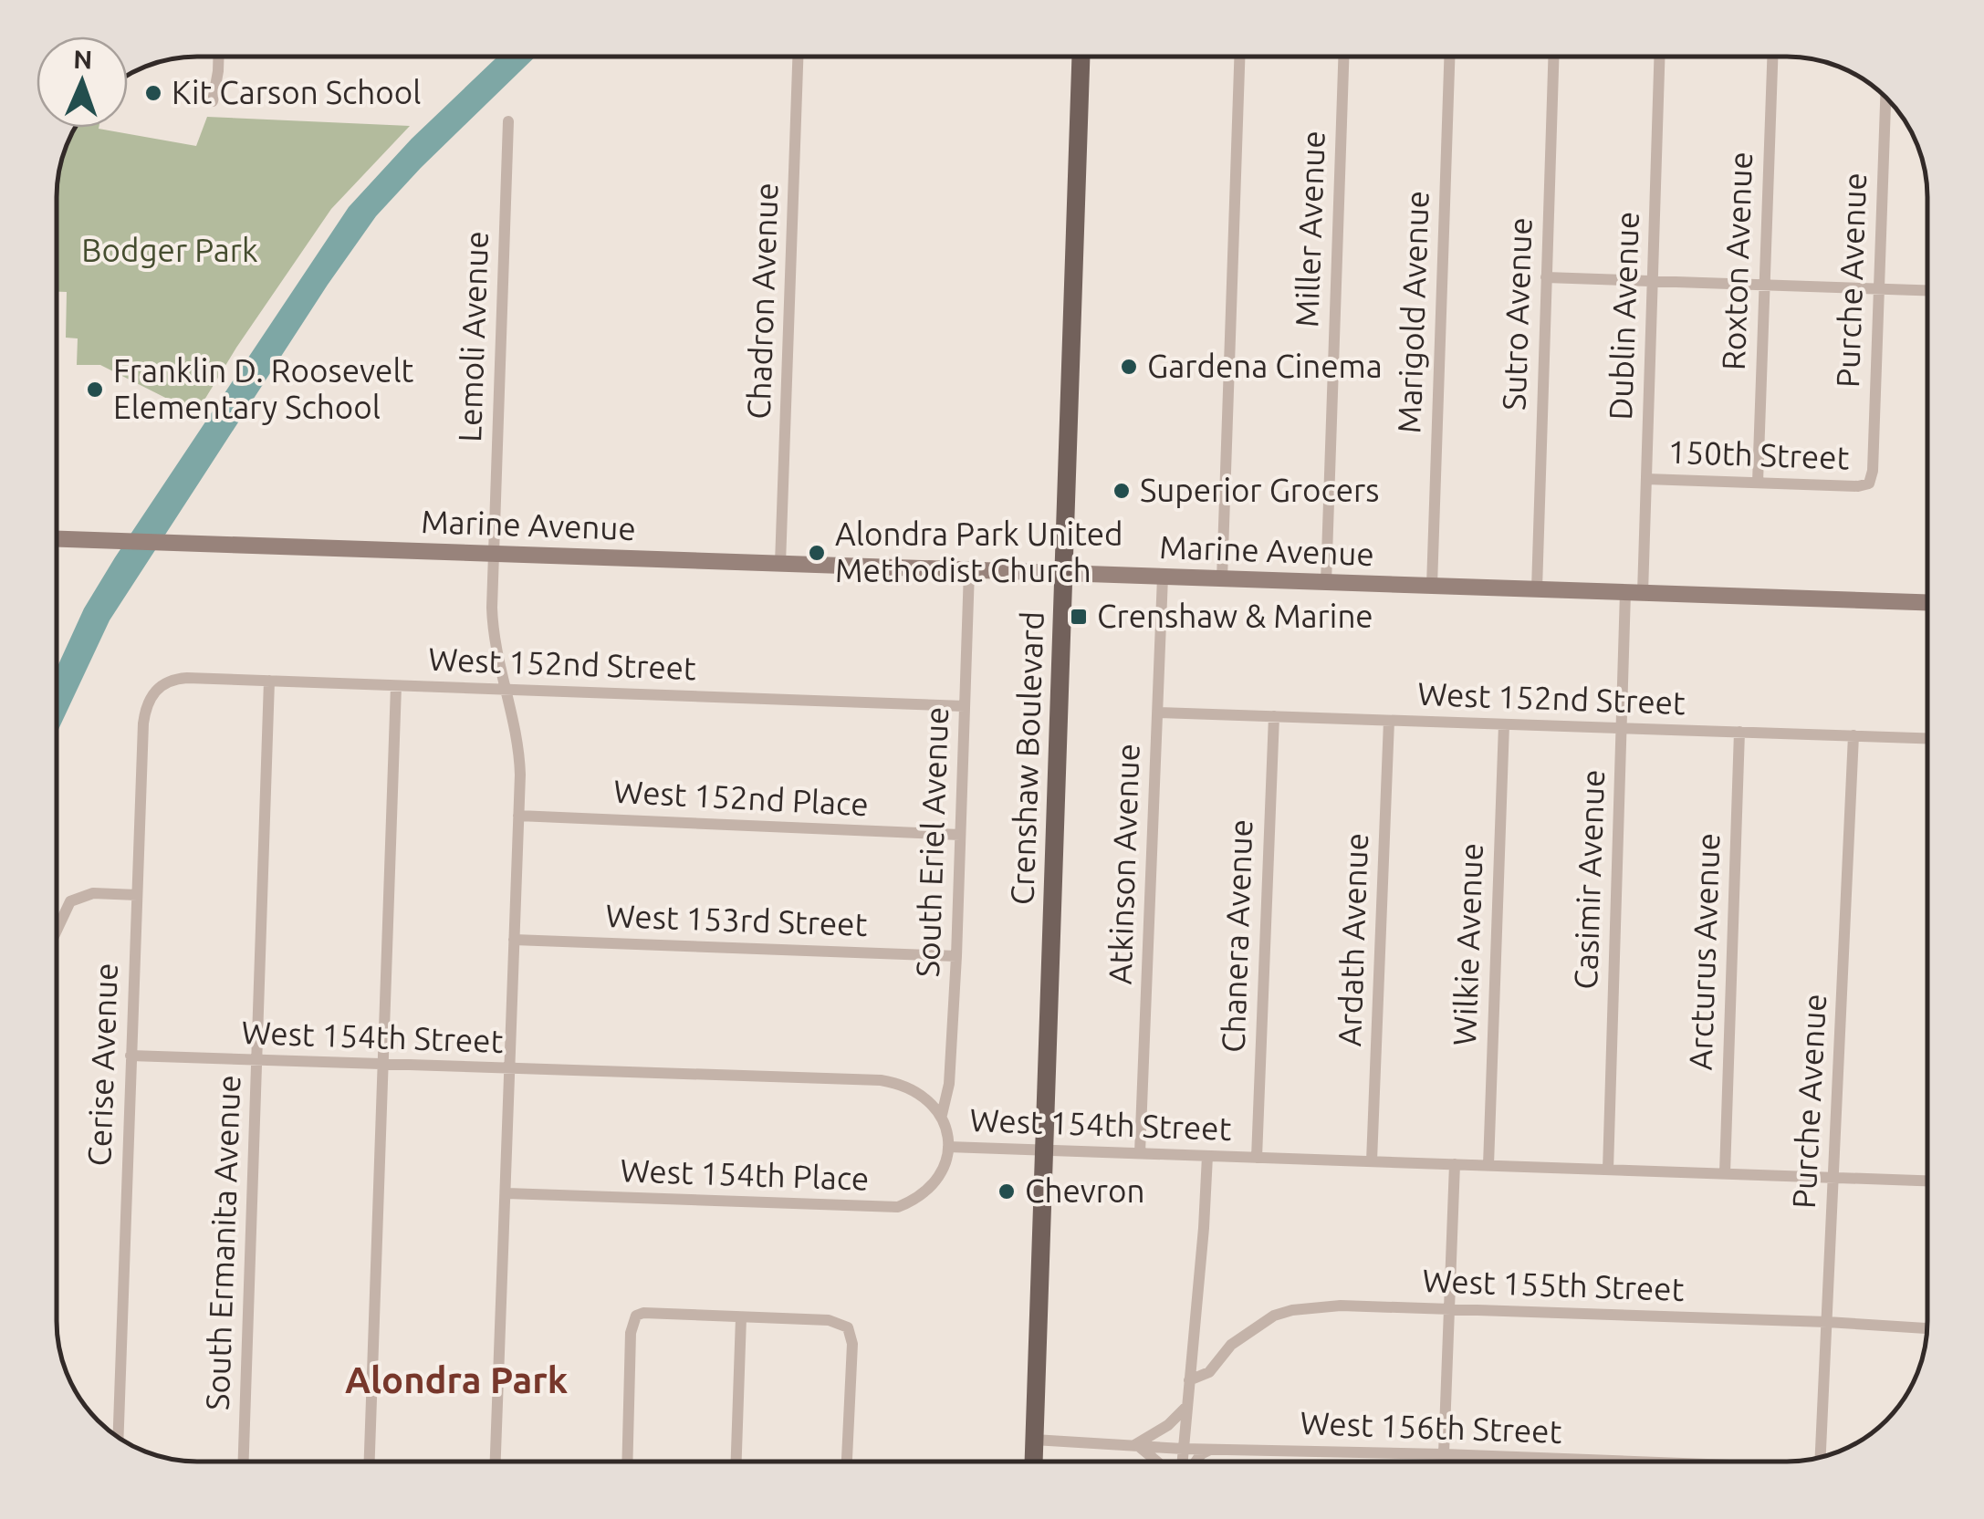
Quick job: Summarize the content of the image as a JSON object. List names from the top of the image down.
{
  "streets": {
    "main road": ["Marine Avenue", "Crenshaw Boulevard"],
    "street": [
      "Miller Avenue",
      "Roxton Avenue",
      "Purche Avenue",
      "Chadron Avenue",
      "Marigold Avenue",
      "Sutro Avenue",
      "Dublin Avenue",
      "Lemoli Avenue",
      "150th Street",
      "West 152nd Street",
      "West 152nd Place",
      "South Eriel Avenue",
      "Atkinson Avenue",
      "Casimir Avenue",
      "West 153rd Street",
      "Chanera Avenue",
      "Ardath Avenue",
      "Wilkie Avenue",
      "Arcturus Avenue",
      "West 154th Street",
      "Cerise Avenue",
      "West 154th Place",
      "South Ermanita Avenue",
      "West 155th Street",
      "West 156th Street"
    ]
  },
  "crossings": [
    ["Miller Avenue", "Marine Avenue"],
    ["Roxton Avenue", "150th Street"],
    ["Purche Avenue", "150th Street"],
    ["Purche Avenue", "West 152nd Street"],
    ["Purche Avenue", "West 154th Street"],
    ["Purche Avenue", "West 155th Street"],
    ["Chadron Avenue", "Marine Avenue"],
    ["Marigold Avenue", "Marine Avenue"],
    ["Sutro Avenue", "Marine Avenue"],
    ["Dublin Avenue", "150th Street"],
    ["Dublin Avenue", "Marine Avenue"],
    ["Dublin Avenue", "Casimir Avenue"],
    ["Lemoli Avenue", "Marine Avenue"],
    ["Lemoli Avenue", "West 152nd Street"],
    ["Lemoli Avenue", "West 152nd Place"],
    ["Lemoli Avenue", "West 153rd Street"],
    ["Lemoli Avenue", "West 154th Street"],
    ["Lemoli Avenue", "West 154th Place"],
    ["Marine Avenue", "Crenshaw Boulevard"],
    ["Marine Avenue", "South Eriel Avenue"],
    ["Marine Avenue", "Atkinson Avenue"],
    ["Marine Avenue", "Casimir Avenue"],
    ["West 152nd Street", "South Eriel Avenue"],
    ["West 152nd Street", "Atkinson Avenue"],
    ["West 152nd Street", "Casimir Avenue"],
    ["West 152nd Street", "Chanera Avenue"],
    ["West 152nd Street", "Ardath Avenue"],
    ["West 152nd Street", "Wilkie Avenue"],
    ["West 152nd Street", "Arcturus Avenue"],
    ["West 152nd Street", "Cerise Avenue"],
    ["West 152nd Street", "South Ermanita Avenue"],
    ["Crenshaw Boulevard", "West 154th Street"],
    ["Crenshaw Boulevard", "West 156th Street"],
    ["West 152nd Place", "South Eriel Avenue"],
    ["South Eriel Avenue", "West 153rd Street"],
    ["South Eriel Avenue", "West 154th Street"],
    ["Atkinson Avenue", "West 154th Street"],
    ["Casimir Avenue", "West 154th Street"],
    ["Chanera Avenue", "West 154th Street"],
    ["Ardath Avenue", "West 154th Street"],
    ["Wilkie Avenue", "West 154th Street"],
    ["Arcturus Avenue", "West 154th Street"],
    ["West 154th Street", "Cerise Avenue"],
    ["West 154th Street", "West 154th Place"],
    ["West 154th Street", "South Ermanita Avenue"]
  ],
  "districts": ["Alondra Park"],
  "parks": ["Bodger Park"],
  "places": {
    "other": [
      "Kit Carson School",
      "Gardena Cinema",
      "Franklin D. Roosevelt Elementary School",
      "Superior Grocers",
      "Alondra Park United Methodist Church",
      "Chevron"
    ],
    "transit": ["Crenshaw & Marine"]
  },
  "north": "top"
}
